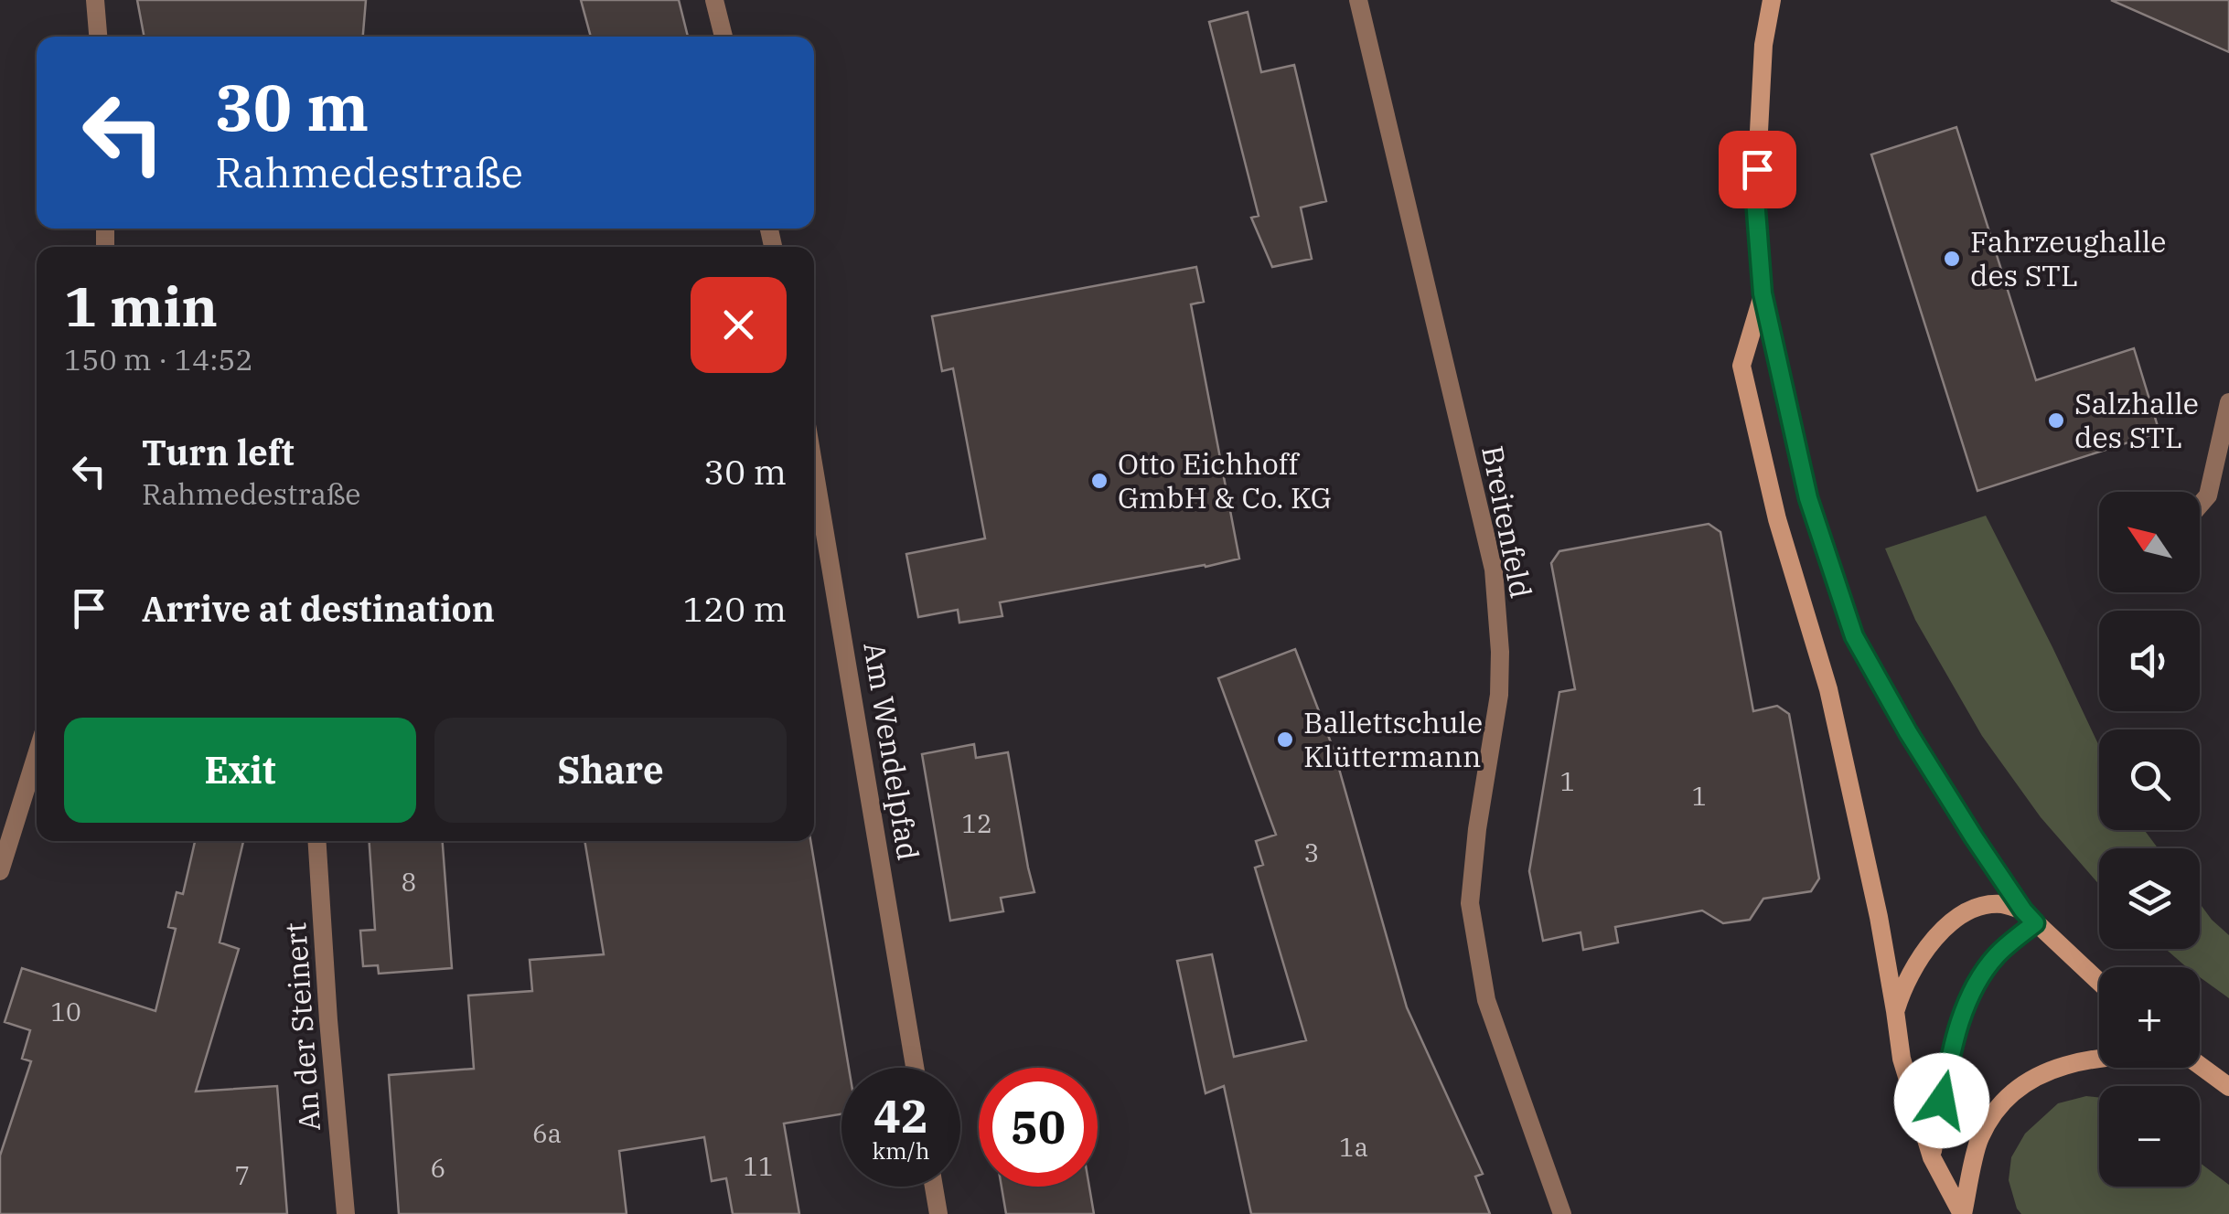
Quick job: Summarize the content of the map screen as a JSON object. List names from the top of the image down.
{
  "streets": {
    "street": ["Breitenfeld", "Am Wendelpfad", "An der Steinert"]
  },
  "places": [
    "Fahrzeughalle des STL",
    "Salzhalle des STL",
    "Otto Eichhoff GmbH & Co. KG",
    "Ballettschule Klüttermann"
  ],
  "house_numbers": [
    "1",
    "1",
    "12",
    "3",
    "8",
    "10",
    "6a",
    "1a",
    "11",
    "6",
    "7"
  ],
  "north": "top left",
  "page": {
    "turn": ["30 m", "Rahmedestraße"],
    "heading": ["1 min", "150 m · 14:52"],
    "list": [
      {
        "name": "Turn left",
        "note": "Rahmedestraße",
        "value": "30 m"
      },
      {
        "name": "Arrive at destination",
        "value": "120 m"
      }
    ],
    "map_buttons": ["+", "−"],
    "buttons": ["Exit", "Share"],
    "speed": "42 km/h",
    "limit": "50"
  }
}
